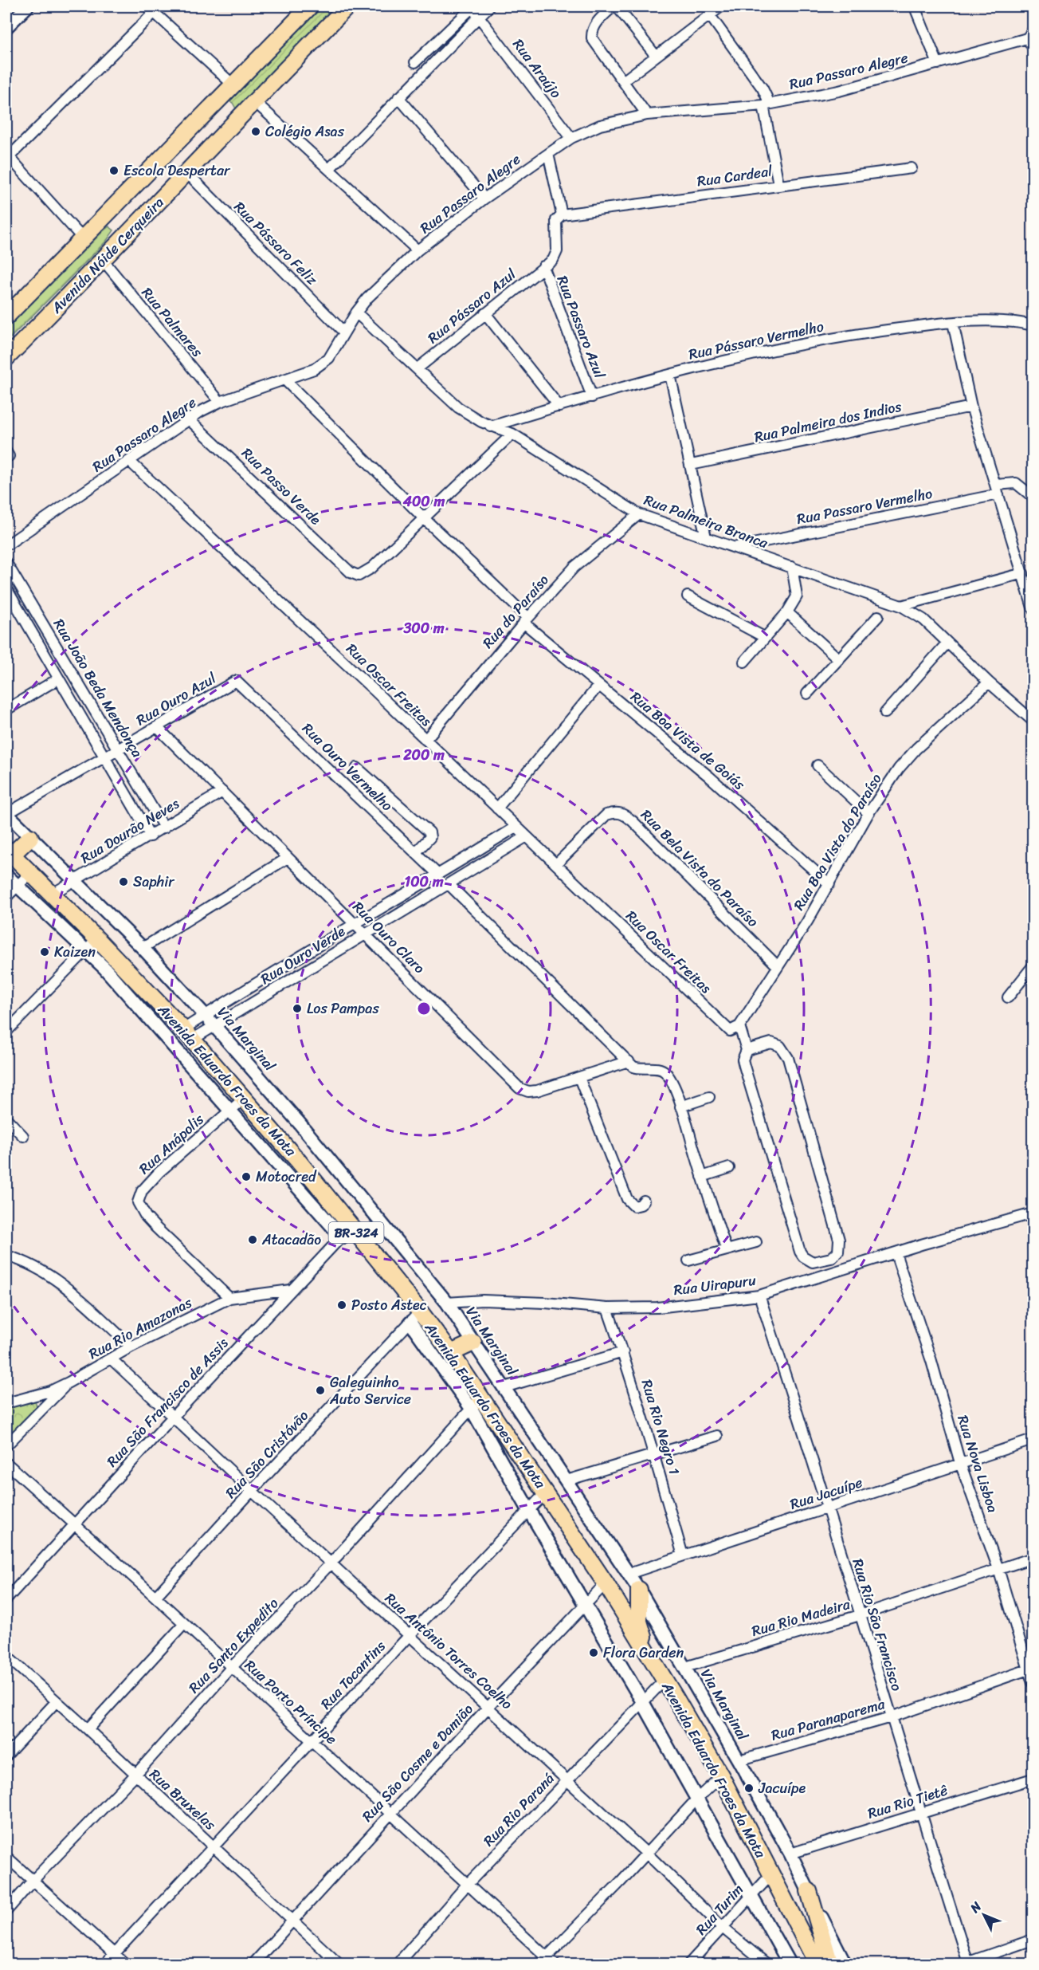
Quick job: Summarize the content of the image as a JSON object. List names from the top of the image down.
{
  "streets": {
    "main road": ["Avenida Nóide Cerqueira", "Avenida Eduardo Froes da Mota", "BR-324"],
    "street": [
      "Rua Araújo",
      "Rua Passaro Alegre",
      "Rua Cardeal",
      "Rua Pássaro Feliz",
      "Rua Pássaro Azul",
      "Rua Palmares",
      "Rua Passaro Azul",
      "Rua Pássaro Vermelho",
      "Rua Palmeira dos Indios",
      "Rua Passo Verde",
      "Rua Passaro Vermelho",
      "Rua Palmeira Branca",
      "Rua do Paraíso",
      "Rua Oscar Freitas",
      "Rua João Beda Mendonça",
      "Rua Ouro Azul",
      "Rua Boa Vista de Goiás",
      "Rua Ouro Vermelho",
      "Rua Dourão Neves",
      "Rua Boa Vista do Paraíso",
      "Rua Bela Vista do Paraíso",
      "Rua Ouro Claro",
      "Rua Ouro Verde",
      "Via Marginal",
      "Rua Anápolis",
      "Rua Uirapuru",
      "Rua Rio Amazonas",
      "Rua São Francisco de Assis",
      "Rua Rio Negro 1",
      "Rua São Cristóvão",
      "Rua Nova Lisboa",
      "Rua Jacuípe",
      "Rua Rio Madeira",
      "Rua Rio São Francisco",
      "Rua Santo Expedito",
      "Rua Antônio Torres Coelho",
      "Rua Tocantins",
      "Rua Porto Príncipe",
      "Rua Paranaparema",
      "Rua São Cosme e Damião",
      "Rua Bruxelas",
      "Rua Rio Tietê",
      "Rua Rio Paraná",
      "Rua Turim"
    ]
  },
  "crossings": [
    ["Rua Araújo", "Rua Passaro Alegre"],
    ["Rua Passaro Alegre", "Rua Pássaro Feliz"],
    ["Rua Passaro Alegre", "Rua Palmares"],
    ["Rua Passaro Alegre", "Rua Passo Verde"],
    ["Rua Passaro Alegre", "Rua Palmeira Branca"],
    ["Rua Passaro Alegre", "Rua Oscar Freitas"],
    ["Rua Passaro Alegre", "Rua Boa Vista de Goiás"],
    ["Rua Cardeal", "Rua Pássaro Azul"],
    ["Rua Pássaro Feliz", "Avenida Nóide Cerqueira"],
    ["Avenida Nóide Cerqueira", "Rua Palmares"],
    ["Rua Pássaro Azul", "Rua Passaro Azul"],
    ["Rua Pássaro Azul", "Rua Palmeira Branca"],
    ["Rua Passaro Azul", "Rua Pássaro Vermelho"],
    ["Rua Pássaro Vermelho", "Rua Palmeira Branca"],
    ["Rua Passo Verde", "Rua Boa Vista de Goiás"],
    ["Rua Passaro Vermelho", "Rua Palmeira Branca"],
    ["Rua Palmeira Branca", "Rua do Paraíso"],
    ["Rua Palmeira Branca", "Rua Boa Vista do Paraíso"],
    ["Rua do Paraíso", "Rua Oscar Freitas"],
    ["Rua do Paraíso", "Rua Boa Vista de Goiás"],
    ["Rua Oscar Freitas", "Rua Boa Vista do Paraíso"],
    ["Rua Oscar Freitas", "Rua Bela Vista do Paraíso"],
    ["Rua Oscar Freitas", "Rua Ouro Verde"],
    ["Rua João Beda Mendonça", "Rua Ouro Azul"],
    ["Rua João Beda Mendonça", "Rua Dourão Neves"],
    ["Rua Ouro Azul", "Rua Ouro Vermelho"],
    ["Rua Ouro Azul", "Rua Ouro Claro"],
    ["Rua Ouro Azul", "Via Marginal"],
    ["Rua Boa Vista de Goiás", "Rua Boa Vista do Paraíso"],
    ["Rua Ouro Vermelho", "Rua Ouro Verde"],
    ["Rua Dourão Neves", "Rua Ouro Claro"],
    ["Rua Dourão Neves", "Via Marginal"],
    ["Rua Dourão Neves", "Avenida Eduardo Froes da Mota"],
    ["Rua Boa Vista do Paraíso", "Rua Bela Vista do Paraíso"],
    ["Rua Ouro Claro", "Rua Ouro Verde"],
    ["Rua Ouro Verde", "Via Marginal"],
    ["Rua Ouro Verde", "Avenida Eduardo Froes da Mota"],
    ["Via Marginal", "Rua Uirapuru"],
    ["Via Marginal", "Rua Jacuípe"],
    ["Via Marginal", "Rua Rio Madeira"],
    ["Via Marginal", "Rua Paranaparema"],
    ["Via Marginal", "Rua Rio Tietê"],
    ["Avenida Eduardo Froes da Mota", "Rua Anápolis"],
    ["Avenida Eduardo Froes da Mota", "Rua São Francisco de Assis"],
    ["Avenida Eduardo Froes da Mota", "Rua São Cristóvão"],
    ["Avenida Eduardo Froes da Mota", "Rua Santo Expedito"],
    ["Avenida Eduardo Froes da Mota", "Rua Tocantins"],
    ["Avenida Eduardo Froes da Mota", "Rua São Cosme e Damião"],
    ["Avenida Eduardo Froes da Mota", "Rua Rio Paraná"],
    ["Avenida Eduardo Froes da Mota", "Rua Turim"],
    ["Rua Anápolis", "Rua Rio Amazonas"],
    ["Rua Uirapuru", "Rua Rio Negro 1"],
    ["Rua Uirapuru", "Rua Nova Lisboa"],
    ["Rua Uirapuru", "Rua Rio São Francisco"],
    ["Rua Rio Amazonas", "Rua São Francisco de Assis"],
    ["Rua Rio Amazonas", "Rua Antônio Torres Coelho"],
    ["Rua São Francisco de Assis", "Rua Antônio Torres Coelho"],
    ["Rua São Francisco de Assis", "Rua Porto Príncipe"],
    ["Rua Rio Negro 1", "Rua Jacuípe"],
    ["Rua São Cristóvão", "Rua Antônio Torres Coelho"],
    ["Rua São Cristóvão", "Rua Porto Príncipe"],
    ["Rua Nova Lisboa", "Rua Jacuípe"],
    ["Rua Nova Lisboa", "Rua Rio Madeira"],
    ["Rua Nova Lisboa", "Rua Paranaparema"],
    ["Rua Jacuípe", "Rua Rio São Francisco"],
    ["Rua Rio Madeira", "Rua Rio São Francisco"],
    ["Rua Rio São Francisco", "Rua Paranaparema"],
    ["Rua Rio São Francisco", "Rua Rio Tietê"],
    ["Rua Santo Expedito", "Rua Antônio Torres Coelho"],
    ["Rua Santo Expedito", "Rua Porto Príncipe"],
    ["Rua Santo Expedito", "Rua Bruxelas"],
    ["Rua Antônio Torres Coelho", "Rua Tocantins"],
    ["Rua Antônio Torres Coelho", "Rua São Cosme e Damião"],
    ["Rua Antônio Torres Coelho", "Rua Rio Paraná"],
    ["Rua Antônio Torres Coelho", "Rua Turim"],
    ["Rua Tocantins", "Rua Porto Príncipe"],
    ["Rua Tocantins", "Rua Bruxelas"],
    ["Rua Porto Príncipe", "Rua São Cosme e Damião"],
    ["Rua Porto Príncipe", "Rua Rio Paraná"],
    ["Rua São Cosme e Damião", "Rua Bruxelas"]
  ],
  "places": [
    "Colégio Asas",
    "Escola Despertar",
    "Saphir",
    "Kaizen",
    "Los Pampas",
    "Motocred",
    "Atacadão",
    "Posto Astec",
    "Galeguinho Auto Service",
    "Flora Garden",
    "Jacuípe"
  ],
  "north": "top left",
  "rings": [
    "400 m",
    "300 m",
    "200 m",
    "100 m"
  ]
}
